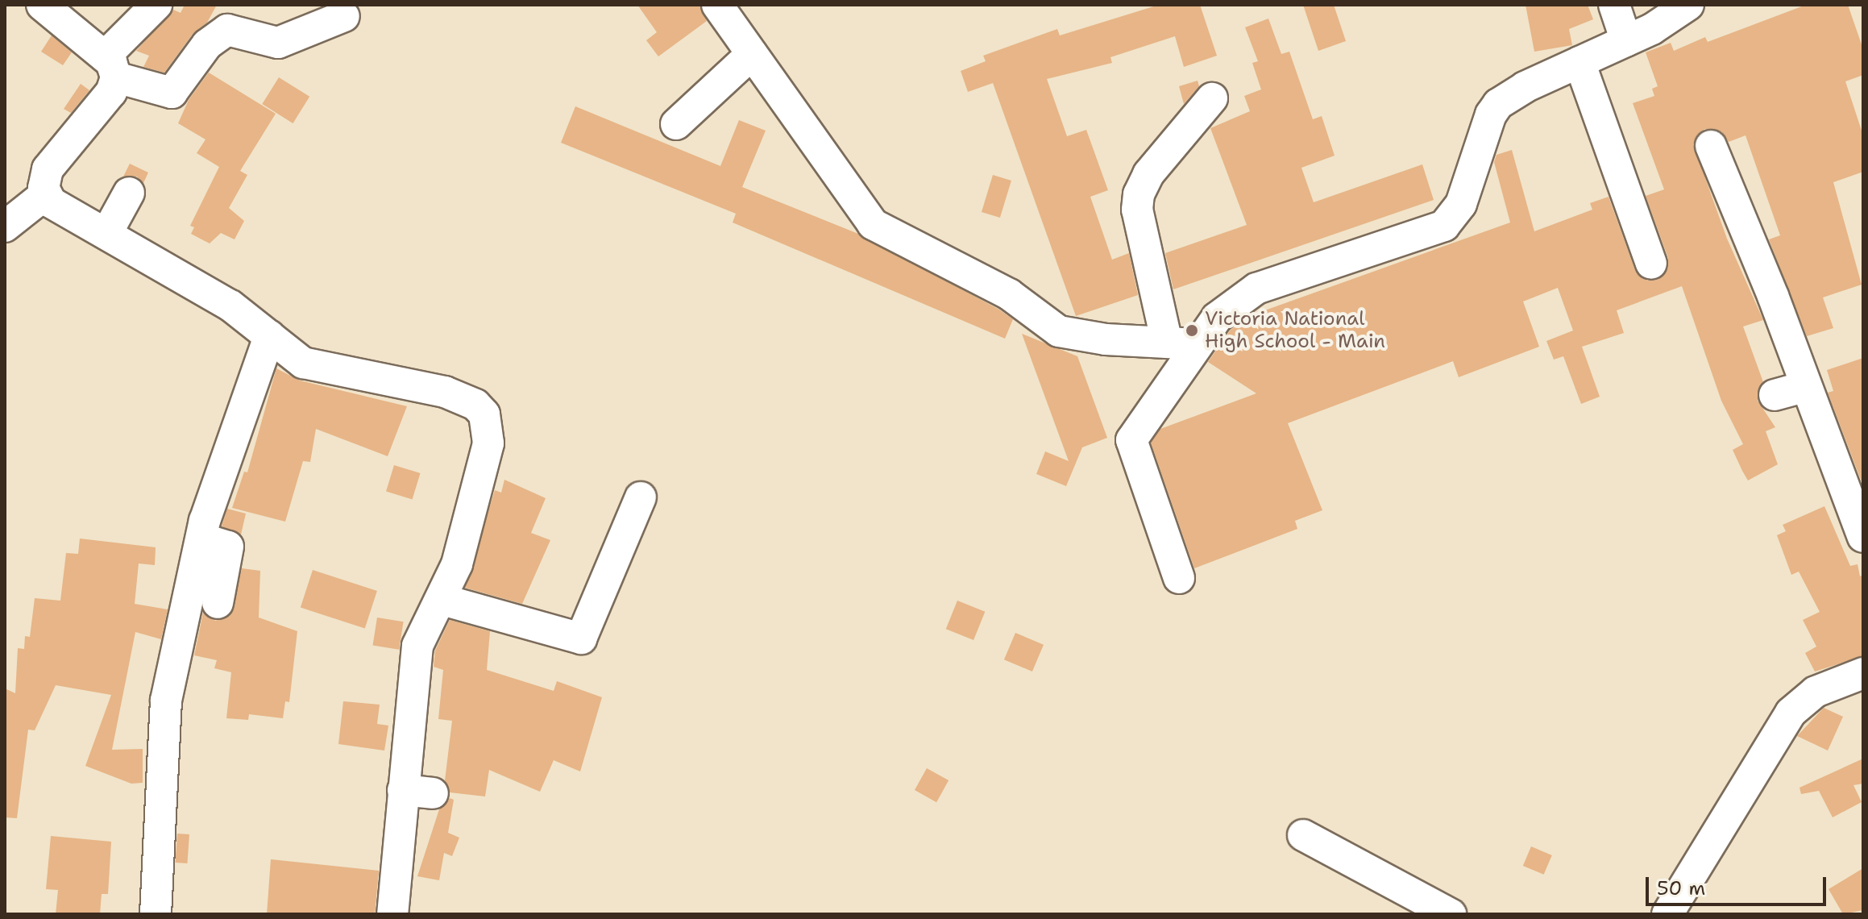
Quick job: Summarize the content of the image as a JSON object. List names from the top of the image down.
{
  "places": ["Victoria National High School - Main"],
  "scale_bar": "50 m"
}
